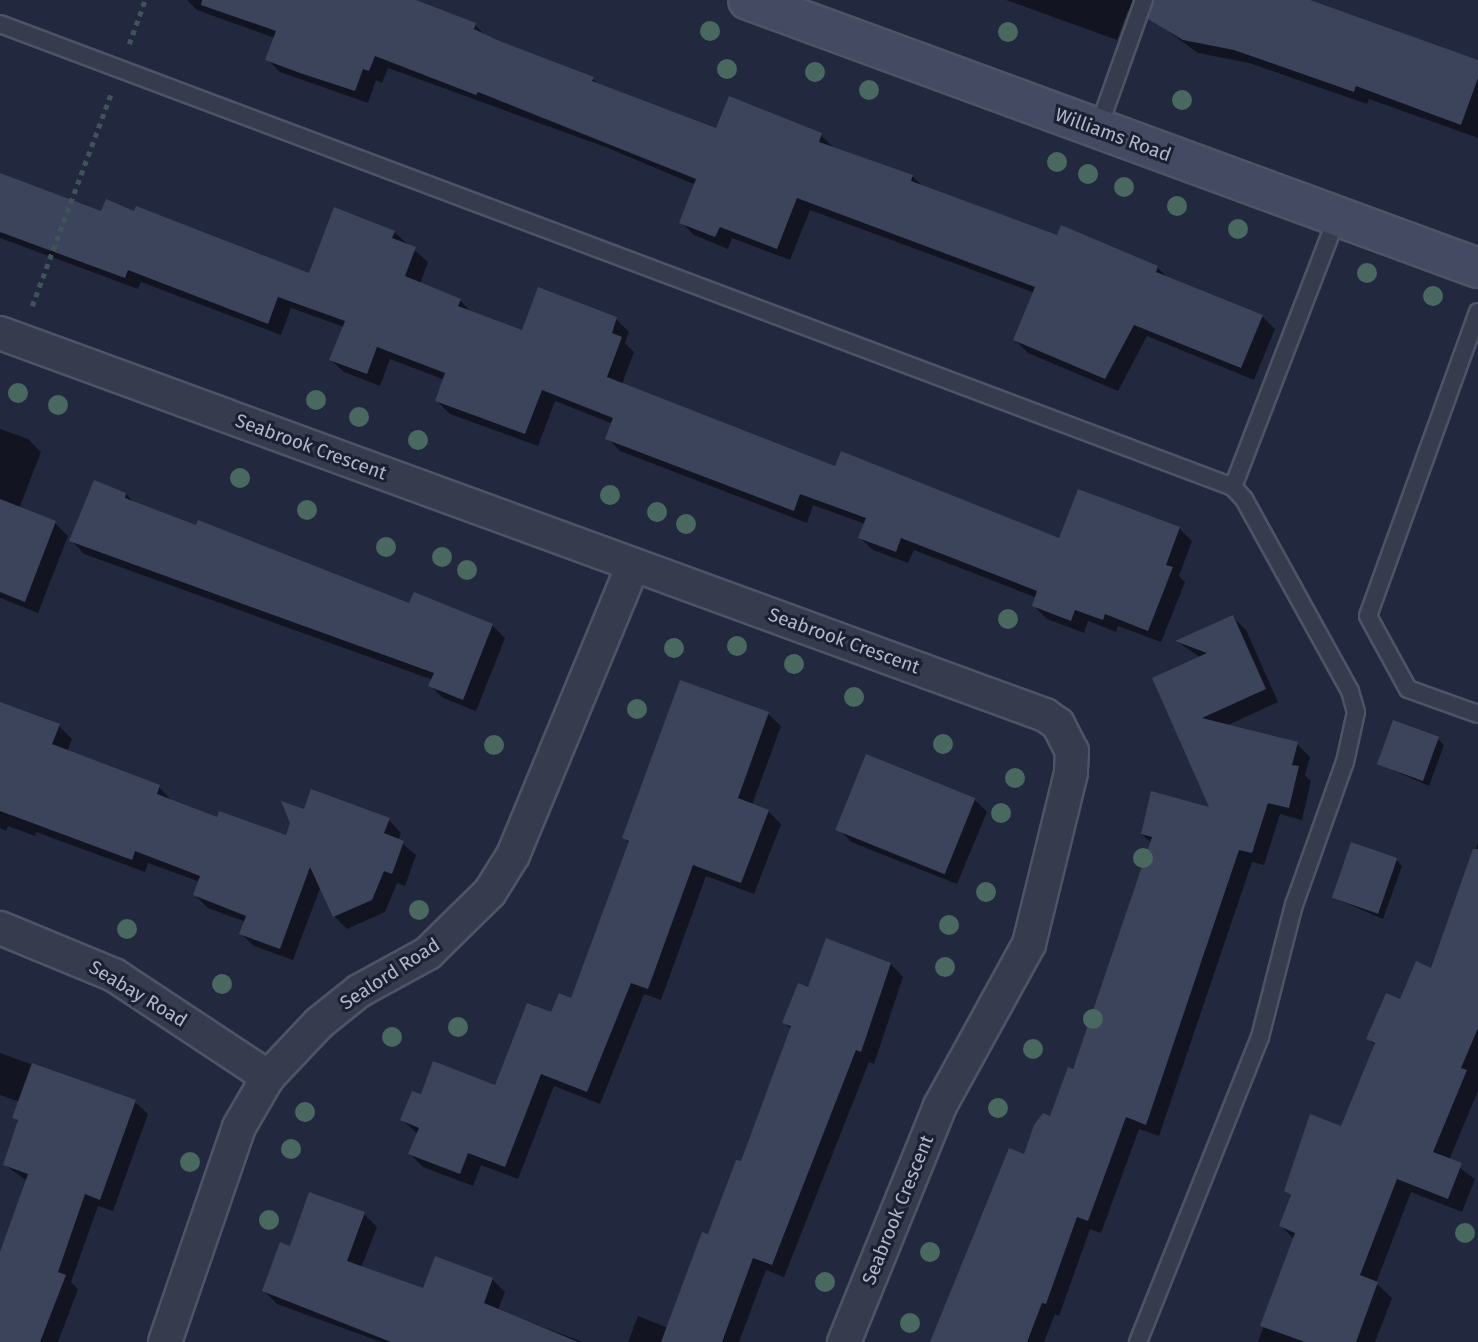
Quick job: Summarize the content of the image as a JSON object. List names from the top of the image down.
{
  "streets": {
    "street": [
      "Williams Road",
      "Seabrook Crescent",
      "Sealord Road",
      "Seabay Road"
    ]
  },
  "crossings": [
    ["Seabrook Crescent", "Sealord Road"],
    ["Sealord Road", "Seabay Road"]
  ]
}
